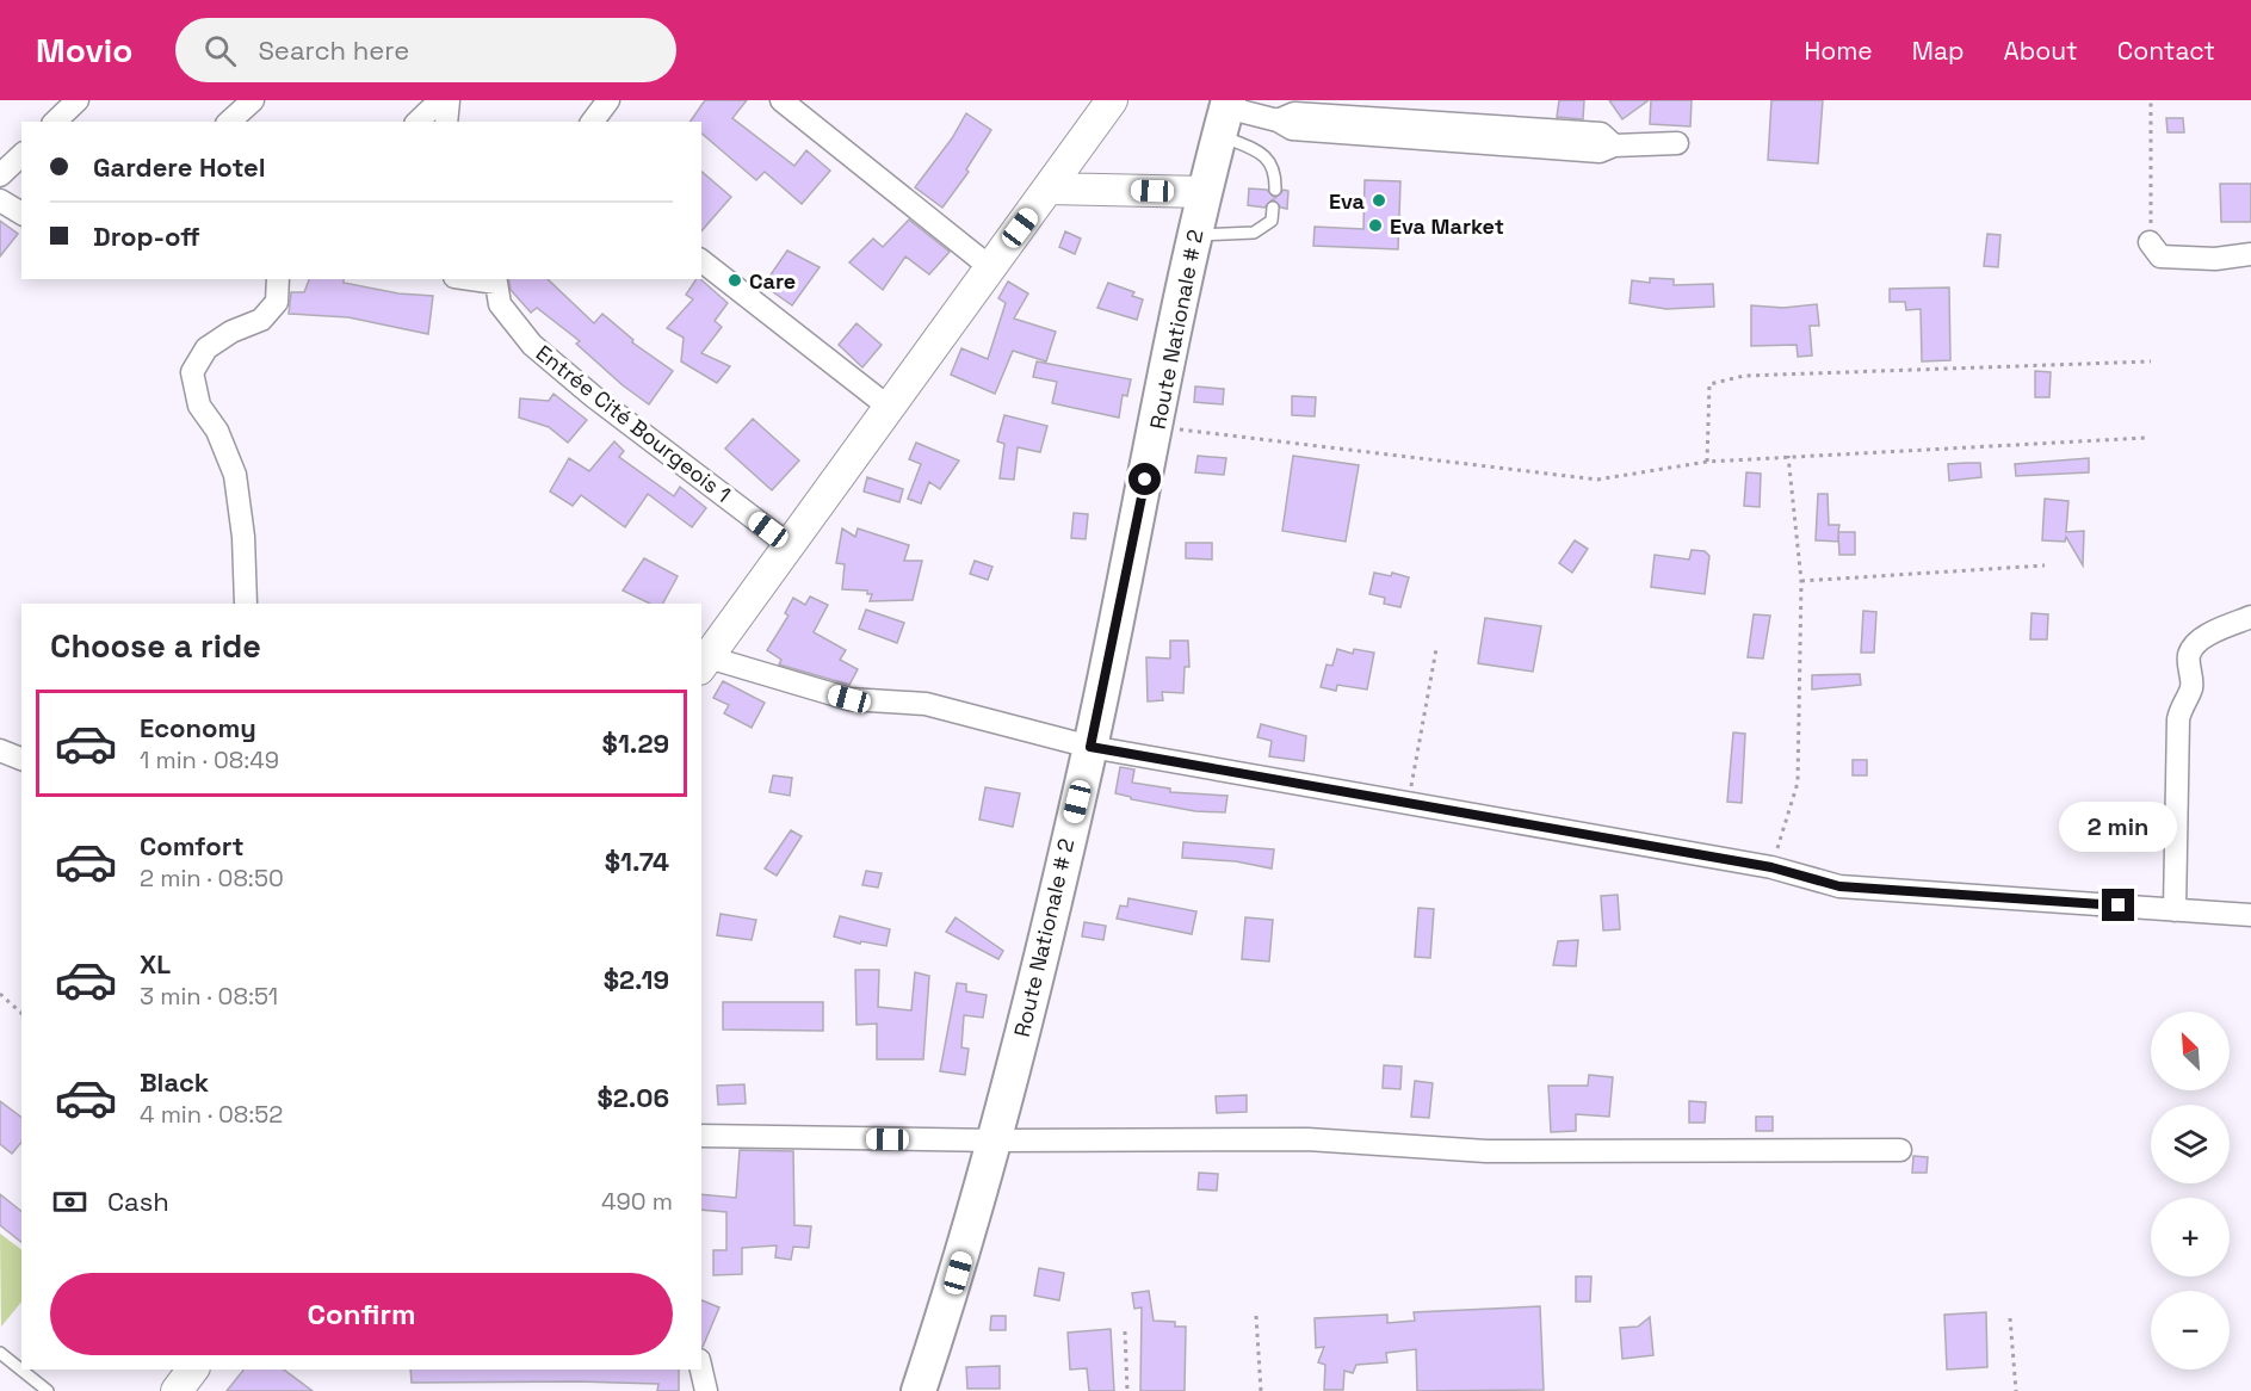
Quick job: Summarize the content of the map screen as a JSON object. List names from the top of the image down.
{
  "streets": {
    "main road": ["Route Nationale # 2"],
    "street": ["Entrée Cité Bourgeois 1"]
  },
  "places": ["Eva", "Eva Market", "Care"],
  "north": "top left",
  "page": {
    "header": "Movio",
    "search": "Search here",
    "nav": [
      "Home",
      "Map",
      "About",
      "Contact"
    ],
    "banner": ["Gardere Hotel", "Drop-off"],
    "heading": "Choose a ride",
    "list": [
      {
        "name": "Economy",
        "note": "1 min · 08:49",
        "value": "$1.29"
      },
      {
        "name": "Comfort",
        "note": "2 min · 08:50",
        "value": "$1.74"
      },
      {
        "name": "XL",
        "note": "3 min · 08:51",
        "value": "$2.19"
      },
      {
        "name": "Black",
        "note": "4 min · 08:52",
        "value": "$2.06"
      }
    ],
    "bubble": "2 min",
    "map_buttons": ["+", "−"],
    "pay": ["Cash", "490 m"],
    "buttons": "Confirm"
  }
}
